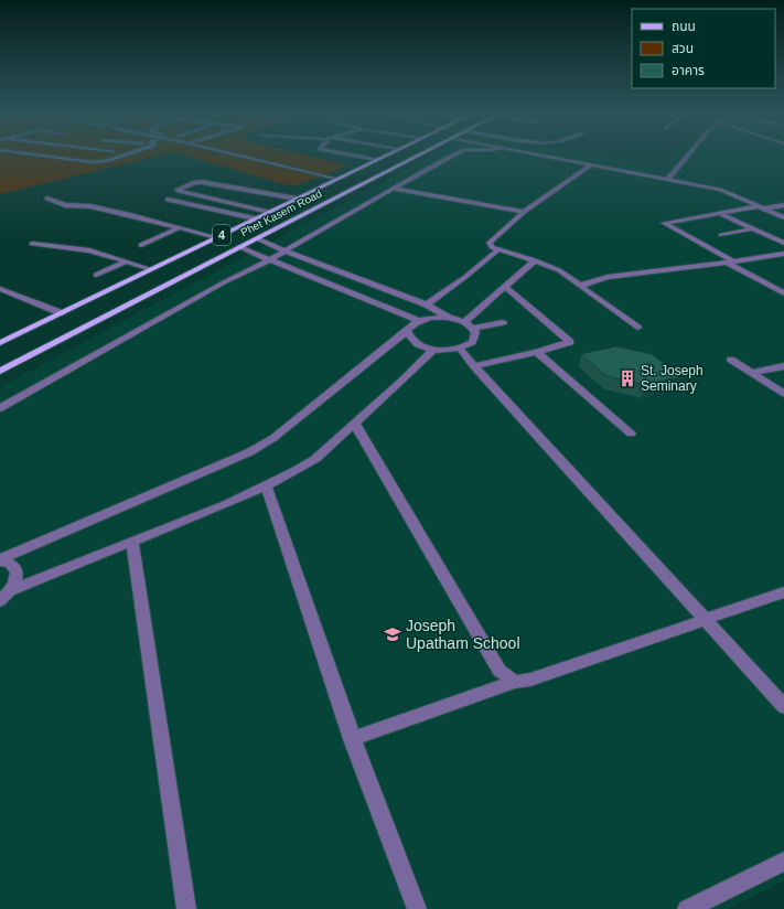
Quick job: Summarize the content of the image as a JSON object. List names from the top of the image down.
{
  "streets": {
    "main road": ["Phet Kasem Road", "4"]
  },
  "places": {
    "building": ["St. Joseph Seminary"],
    "school or university": ["Joseph Upatham School"]
  },
  "legend": ["ถนน", "สวน", "อาคาร"]
}
